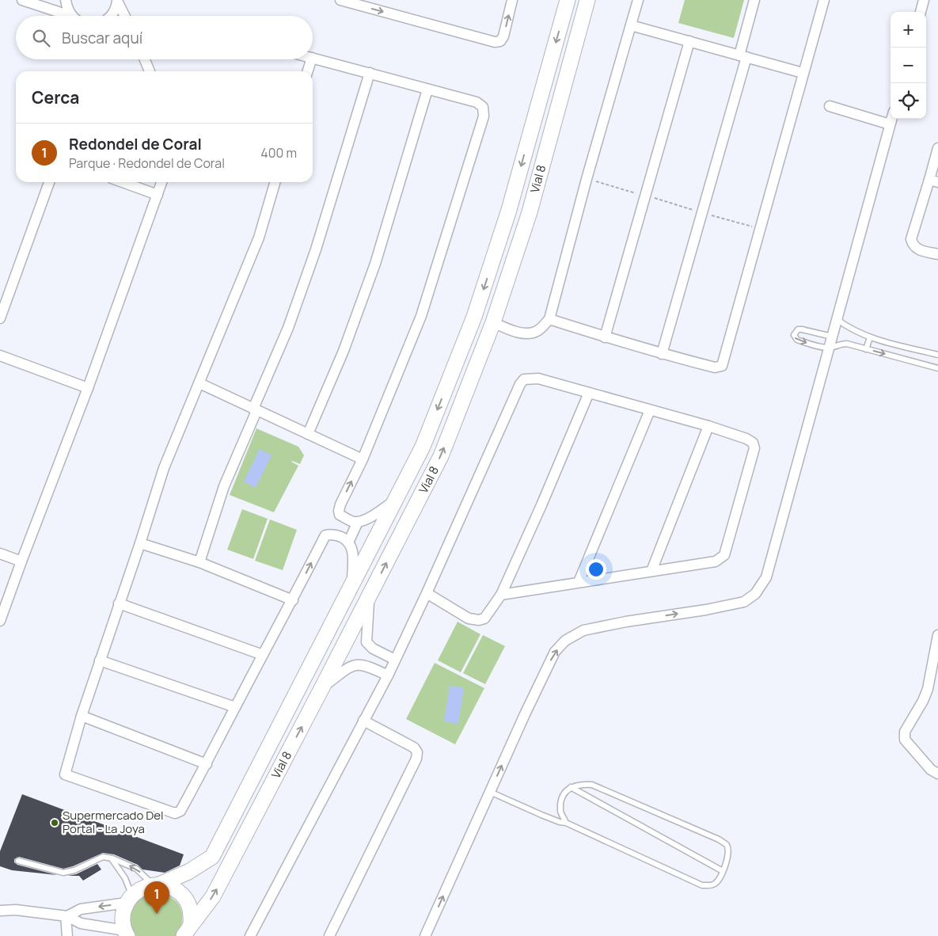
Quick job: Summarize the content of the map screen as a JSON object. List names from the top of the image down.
{
  "streets": {
    "main road": ["Vial 8"]
  },
  "places": ["Supermercado Del Portal - La Joya"],
  "page": {
    "map_buttons": ["+", "−"],
    "search": "Buscar aquí",
    "heading": "Cerca",
    "list": [
      {
        "mark": "1",
        "name": "Redondel de Coral",
        "note": "Parque · Redondel de Coral",
        "value": "400 m"
      }
    ],
    "pins": "1"
  }
}
